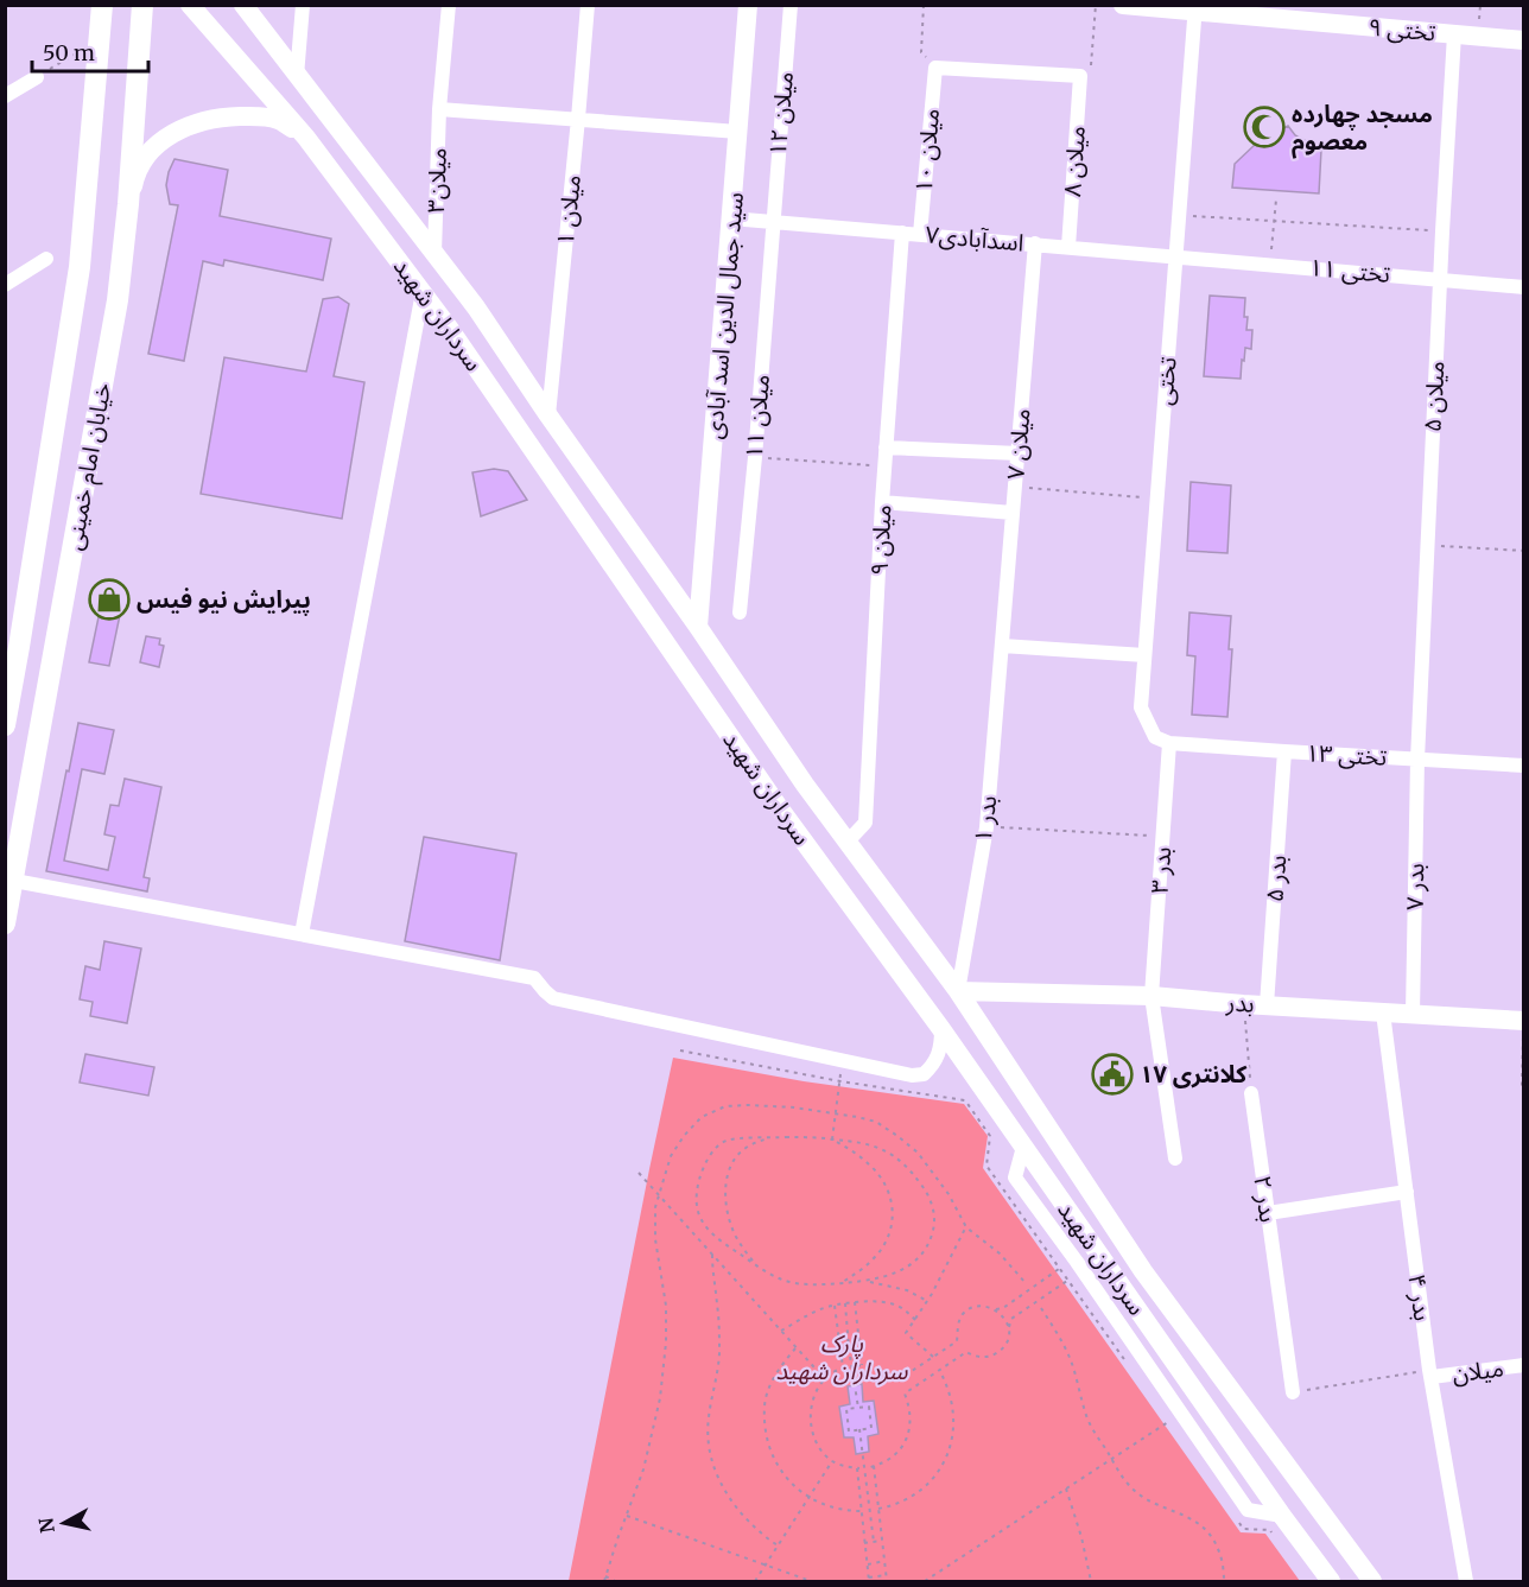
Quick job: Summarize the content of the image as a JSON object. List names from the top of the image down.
{
  "streets": {
    "main road": ["خیابان امام خمینی"],
    "street": [
      "تختی ۹",
      "میلان ۱۲",
      "میلان ۱۰",
      "میلان ۸",
      "میلان۳",
      "میلان ۱",
      "اسدآبادی۷",
      "تختی ۱۱",
      "سرداران شهید",
      "سید جمال الدین اسد آبادی",
      "تختی",
      "میلان ۵",
      "میلان ۱۱",
      "میلان ۷",
      "میلان ۹",
      "تختی ۱۳",
      "بدر ۱",
      "بدر ۳",
      "بدر ۵",
      "بدر ۷",
      "بدر",
      "بدر ۲",
      "بدر ۴",
      "میلان"
    ]
  },
  "crossings": [
    ["تختی ۹", "تختی"],
    ["تختی ۹", "میلان ۵"],
    ["میلان ۱۲", "اسدآبادی۷"],
    ["میلان ۱۲", "میلان ۱۱"],
    ["میلان ۱۰", "اسدآبادی۷"],
    ["میلان ۸", "اسدآبادی۷"],
    ["میلان۳", "سرداران شهید"],
    ["میلان ۱", "سرداران شهید"],
    ["اسدآبادی۷", "تختی ۱۱"],
    ["اسدآبادی۷", "تختی"],
    ["اسدآبادی۷", "میلان ۱۱"],
    ["اسدآبادی۷", "میلان ۷"],
    ["اسدآبادی۷", "میلان ۹"],
    ["تختی ۱۱", "تختی"],
    ["تختی ۱۱", "میلان ۵"],
    ["سرداران شهید", "سید جمال الدین اسد آبادی"],
    ["سرداران شهید", "میلان ۹"],
    ["سرداران شهید", "بدر ۱"],
    ["سرداران شهید", "بدر"],
    ["تختی", "تختی ۱۳"],
    ["تختی", "بدر ۳"],
    ["میلان ۵", "تختی ۱۳"],
    ["میلان ۵", "بدر ۷"],
    ["میلان ۷", "بدر ۱"],
    ["تختی ۱۳", "بدر ۳"],
    ["تختی ۱۳", "بدر ۵"],
    ["تختی ۱۳", "بدر ۷"],
    ["بدر ۱", "بدر"],
    ["بدر ۳", "بدر"],
    ["بدر ۵", "بدر"],
    ["بدر ۷", "بدر"],
    ["بدر", "بدر ۴"],
    ["بدر ۴", "میلان"]
  ],
  "parks": ["پارک سرداران شهید"],
  "places": {
    "mosque": ["مسجد چهارده معصوم"],
    "shop": ["پیرایش نیو فیس"],
    "public building": ["کلانتری ۱۷"]
  },
  "scale_bar": "50 m",
  "north": "left"
}
